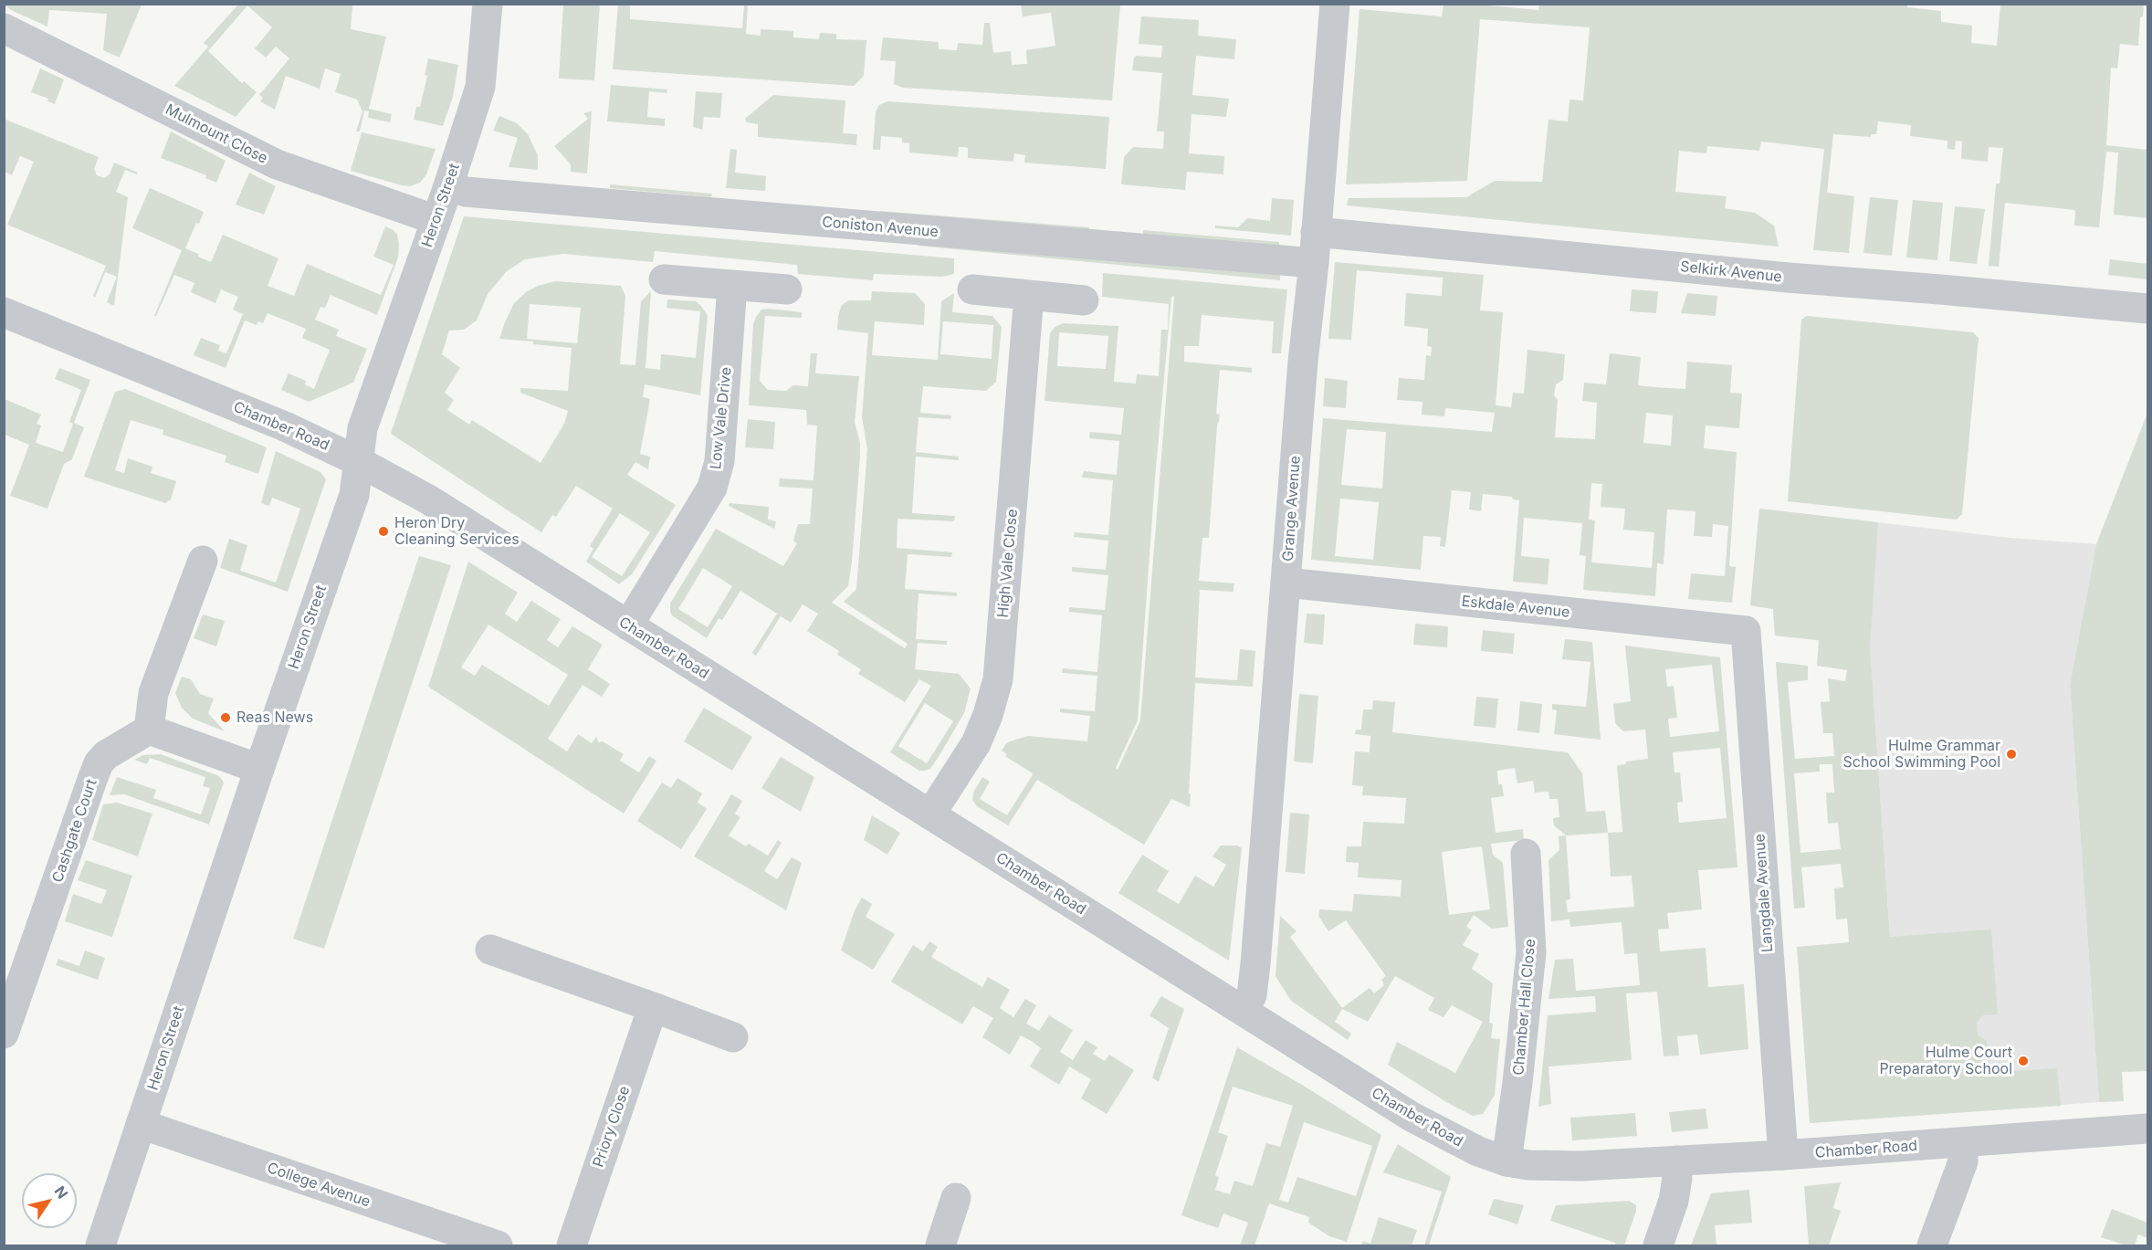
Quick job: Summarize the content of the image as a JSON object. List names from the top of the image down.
{
  "streets": {
    "street": [
      "Mulmount Close",
      "Heron Street",
      "Coniston Avenue",
      "Selkirk Avenue",
      "Low Vale Drive",
      "Chamber Road",
      "Grange Avenue",
      "High Vale Close",
      "Eskdale Avenue",
      "Cashgate Court",
      "Langdale Avenue",
      "Chamber Hall Close",
      "Priory Close",
      "College Avenue"
    ]
  },
  "crossings": [
    ["Mulmount Close", "Heron Street"],
    ["Heron Street", "Coniston Avenue"],
    ["Heron Street", "Chamber Road"],
    ["Heron Street", "College Avenue"],
    ["Coniston Avenue", "Grange Avenue"],
    ["Selkirk Avenue", "Grange Avenue"],
    ["Low Vale Drive", "Chamber Road"],
    ["Chamber Road", "Grange Avenue"],
    ["Chamber Road", "High Vale Close"],
    ["Chamber Road", "Langdale Avenue"],
    ["Chamber Road", "Chamber Hall Close"],
    ["Grange Avenue", "Eskdale Avenue"],
    ["Eskdale Avenue", "Langdale Avenue"]
  ],
  "places": [
    "Heron Dry Cleaning Services",
    "Reas News",
    "Hulme Grammar School Swimming Pool",
    "Hulme Court Preparatory School"
  ],
  "north": "top right"
}
